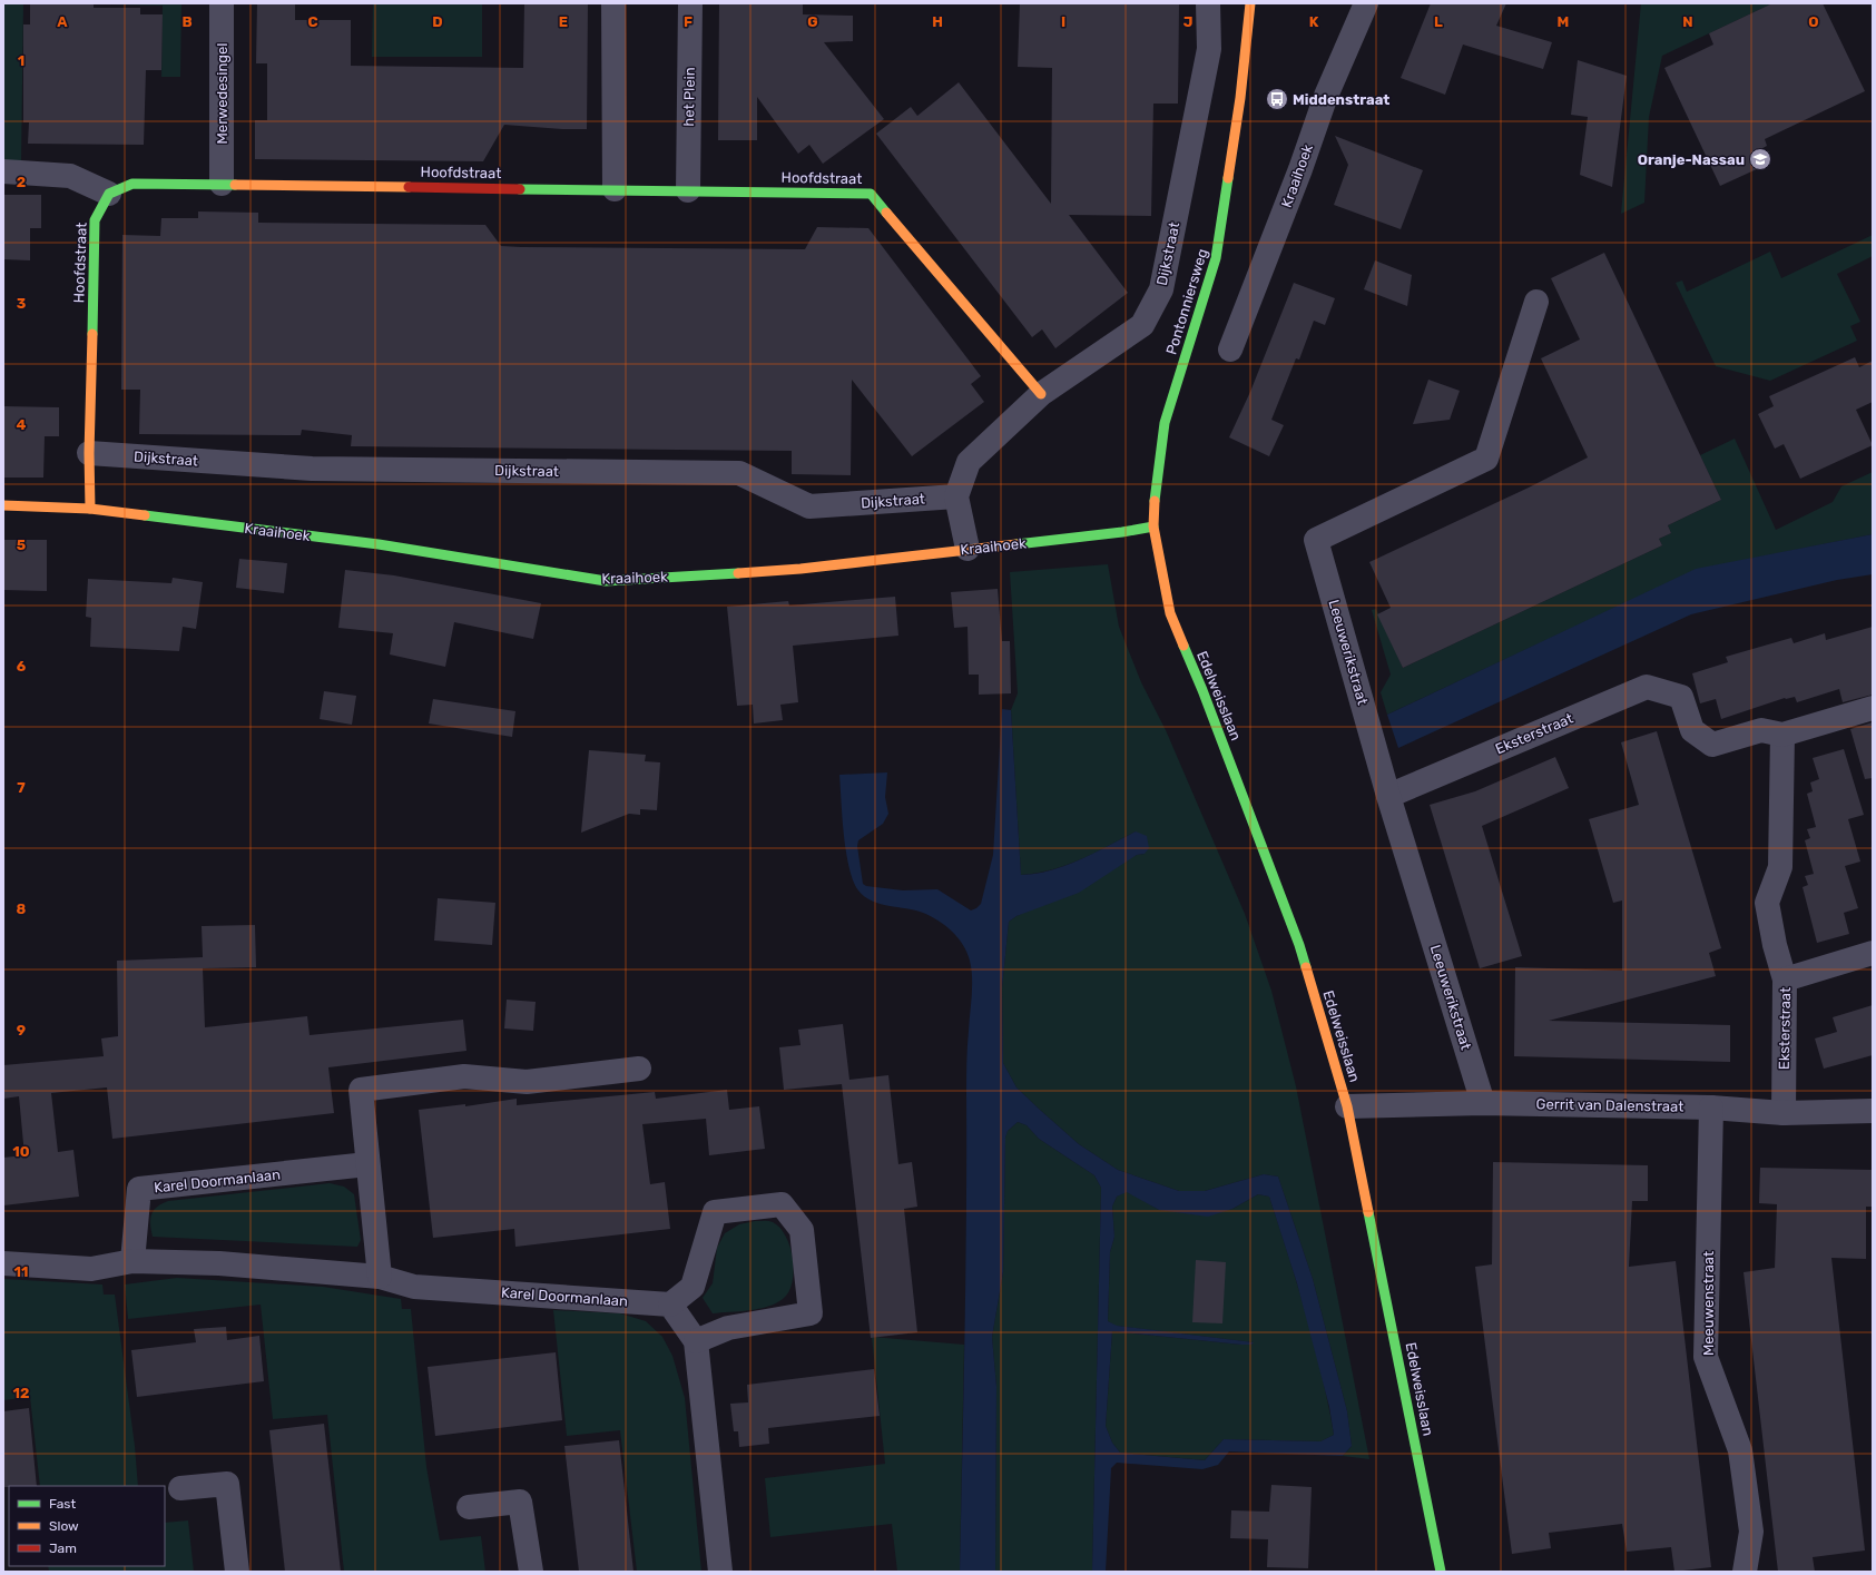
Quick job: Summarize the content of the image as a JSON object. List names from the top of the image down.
{
  "streets": {
    "street": [
      "Merwedesingel",
      "het Plein",
      "Hoofdstraat",
      "Kraaihoek",
      "Dijkstraat",
      "Pontonniersweg",
      "Leeuwerikstraat",
      "Edelweisslaan",
      "Eksterstraat",
      "Gerrit van Dalenstraat",
      "Karel Doormanlaan",
      "Meeuwenstraat"
    ]
  },
  "crossings": [
    ["Merwedesingel", "Hoofdstraat"],
    ["het Plein", "Hoofdstraat"],
    ["Hoofdstraat", "Kraaihoek"],
    ["Hoofdstraat", "Dijkstraat"],
    ["Kraaihoek", "Pontonniersweg"],
    ["Kraaihoek", "Edelweisslaan"],
    ["Pontonniersweg", "Edelweisslaan"],
    ["Leeuwerikstraat", "Eksterstraat"],
    ["Leeuwerikstraat", "Gerrit van Dalenstraat"],
    ["Edelweisslaan", "Gerrit van Dalenstraat"],
    ["Eksterstraat", "Gerrit van Dalenstraat"],
    ["Gerrit van Dalenstraat", "Meeuwenstraat"]
  ],
  "places": {
    "bus stop": ["Middenstraat"],
    "school or university": ["Oranje-Nassau"]
  },
  "legend": ["Fast", "Slow", "Jam"],
  "grid": {
    "columns": [
      "A",
      "B",
      "C",
      "D",
      "E",
      "F",
      "G",
      "H",
      "I",
      "J",
      "K",
      "L",
      "M",
      "N",
      "O"
    ],
    "rows": [
      "1",
      "2",
      "3",
      "4",
      "5",
      "6",
      "7",
      "8",
      "9",
      "10",
      "11",
      "12"
    ]
  }
}
